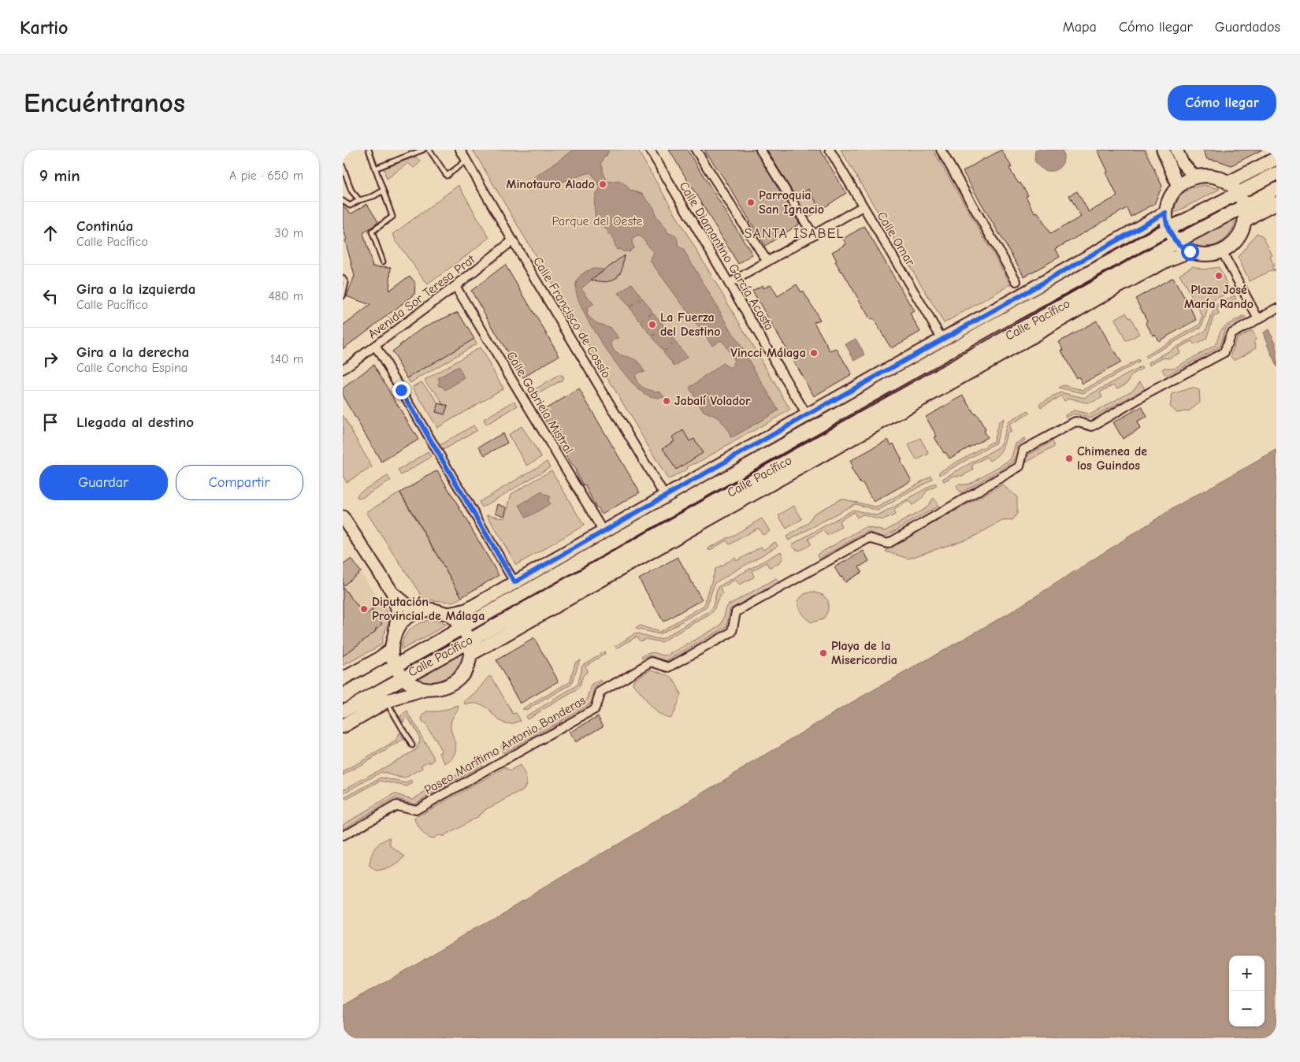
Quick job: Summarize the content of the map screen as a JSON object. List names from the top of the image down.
{
  "streets": {
    "main road": ["Calle Pacífico"],
    "street": [
      "Calle Omar",
      "Calle Diamantino García Acosta",
      "Avenida Sor Teresa Prat",
      "Calle Francisco de Cossío",
      "Calle Gabriela Mistral",
      "Paseo Marítimo Antonio Banderas"
    ]
  },
  "crossings": [
    ["Avenida Sor Teresa Prat", "Calle Francisco de Cossío"],
    ["Avenida Sor Teresa Prat", "Calle Gabriela Mistral"]
  ],
  "districts": ["SANTA ISABEL"],
  "parks": ["Parque del Oeste"],
  "places": [
    "Minotauro Alado",
    "Parroquia San Ignacio",
    "Plaza José María Rando",
    "La Fuerza del Destino",
    "Vincci Málaga",
    "Jabalí Volador",
    "Chimenea de los Guindos",
    "Diputación Provincial de Málaga",
    "Playa de la Misericordia"
  ],
  "page": {
    "header": "Kartio",
    "nav": ["Mapa", "Cómo llegar", "Guardados"],
    "buttons": [
      "Cómo llegar",
      ["Guardar", "Compartir"]
    ],
    "title": "Encuéntranos",
    "heading": ["9 min", "A pie · 650 m"],
    "list": [
      ["Continúa", "Calle Pacífico", "30 m"],
      ["Gira a la izquierda", "Calle Pacífico", "480 m"],
      ["Gira a la derecha", "Calle Concha Espina", "140 m"],
      "Llegada al destino"
    ],
    "map_buttons": ["+", "−"]
  }
}
